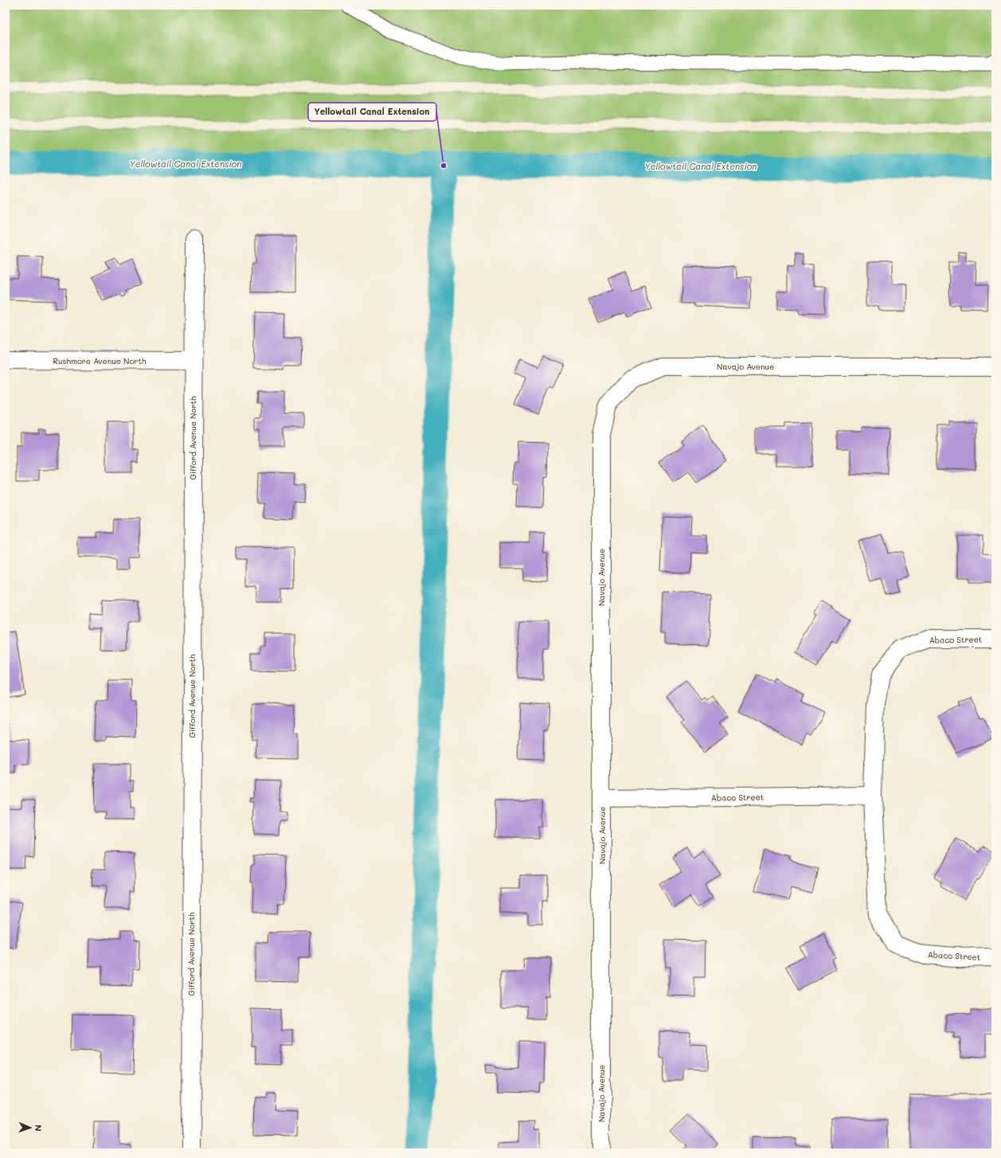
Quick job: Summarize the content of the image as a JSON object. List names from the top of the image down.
{
  "streets": {
    "street": [
      "Rushmore Avenue North",
      "Navajo Avenue",
      "Gifford Avenue North",
      "Abaco Street"
    ]
  },
  "crossings": [
    ["Rushmore Avenue North", "Gifford Avenue North"],
    ["Navajo Avenue", "Abaco Street"]
  ],
  "water": ["Yellowtail Canal Extension"],
  "places": ["Yellowtail Canal Extension"],
  "north": "right"
}
